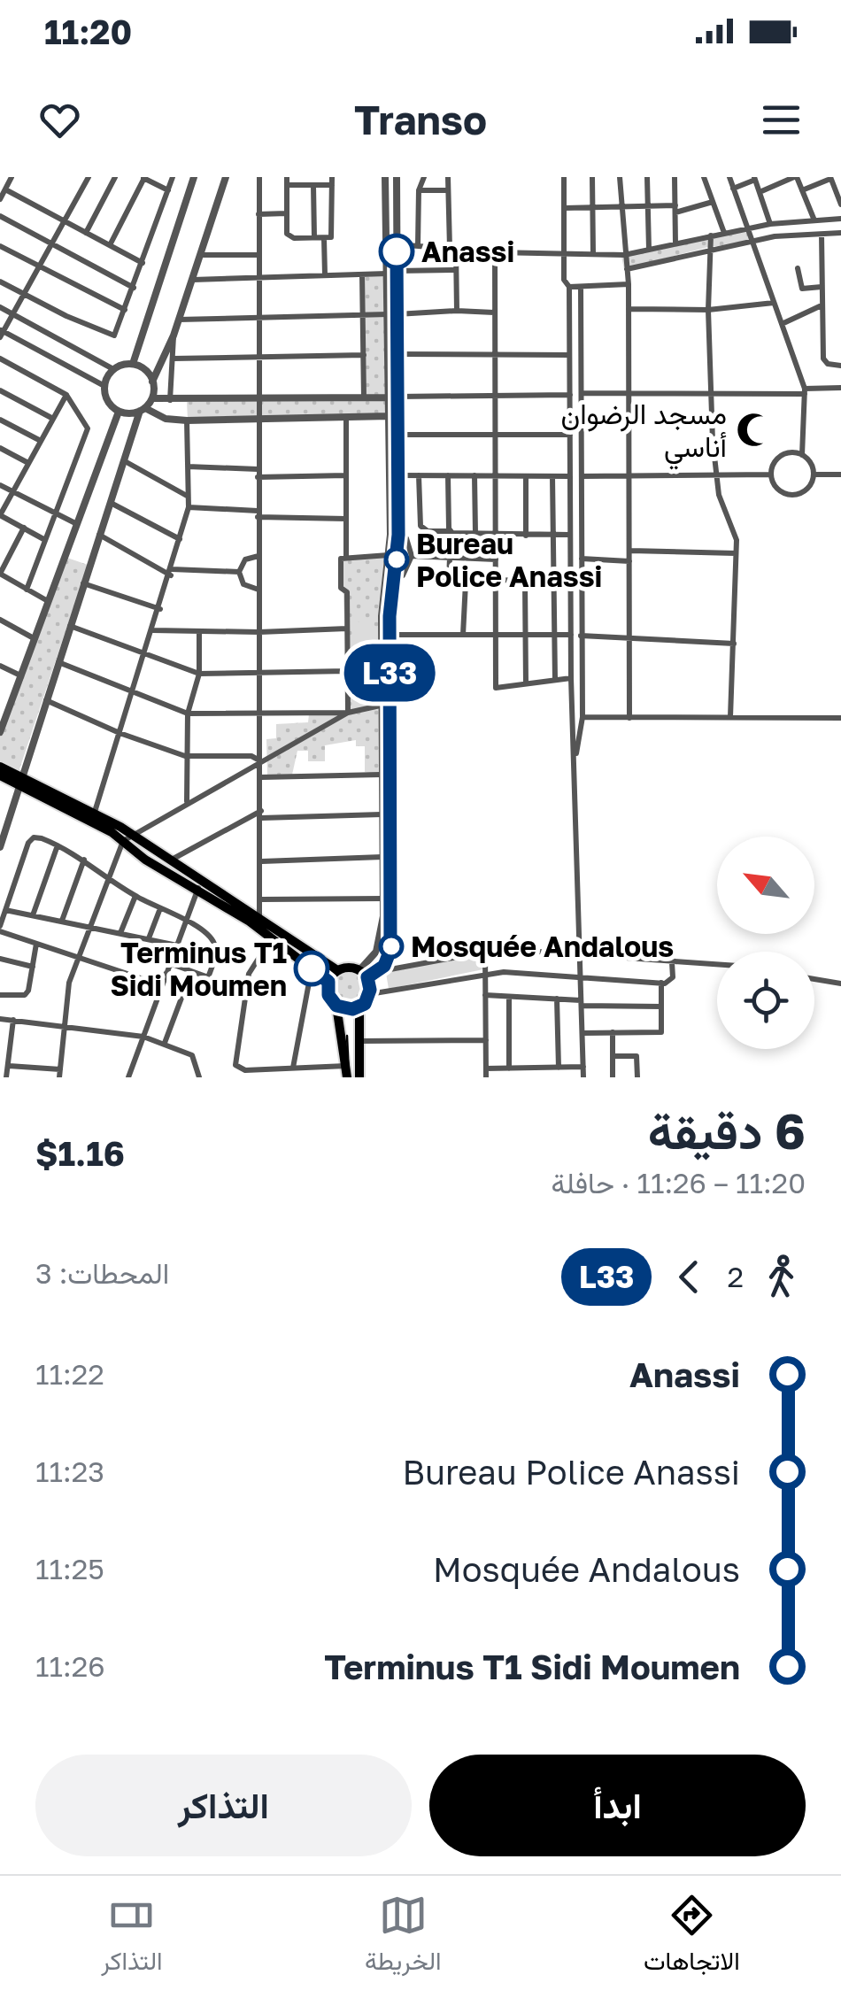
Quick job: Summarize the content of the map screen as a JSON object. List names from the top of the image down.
{
  "places": {
    "other": [
      "Anassi",
      "Bureau Police Anassi",
      "Mosquée Andalous",
      "Terminus T1 Sidi Moumen"
    ],
    "mosque": ["مسجد الرضوان أناسي"]
  },
  "lines": ["bus line L33"],
  "north": "top left",
  "page": {
    "status": "11:20",
    "header": "Transo",
    "on_map": "L33",
    "heading": ["6 دقيقة", "11:20 – 11:26 · حافلة", "$1.16"],
    "legs": ["2", "L33", "المحطات: 3"],
    "list": [
      {
        "name": "Anassi",
        "value": "11:22"
      },
      {
        "name": "Bureau Police Anassi",
        "value": "11:23"
      },
      {
        "name": "Mosquée Andalous",
        "value": "11:25"
      },
      {
        "name": "Terminus T1 Sidi Moumen",
        "value": "11:26"
      }
    ],
    "buttons": ["ابدأ", "التذاكر"],
    "tabs": ["الاتجاهات", "الخريطة", "التذاكر"]
  }
}
